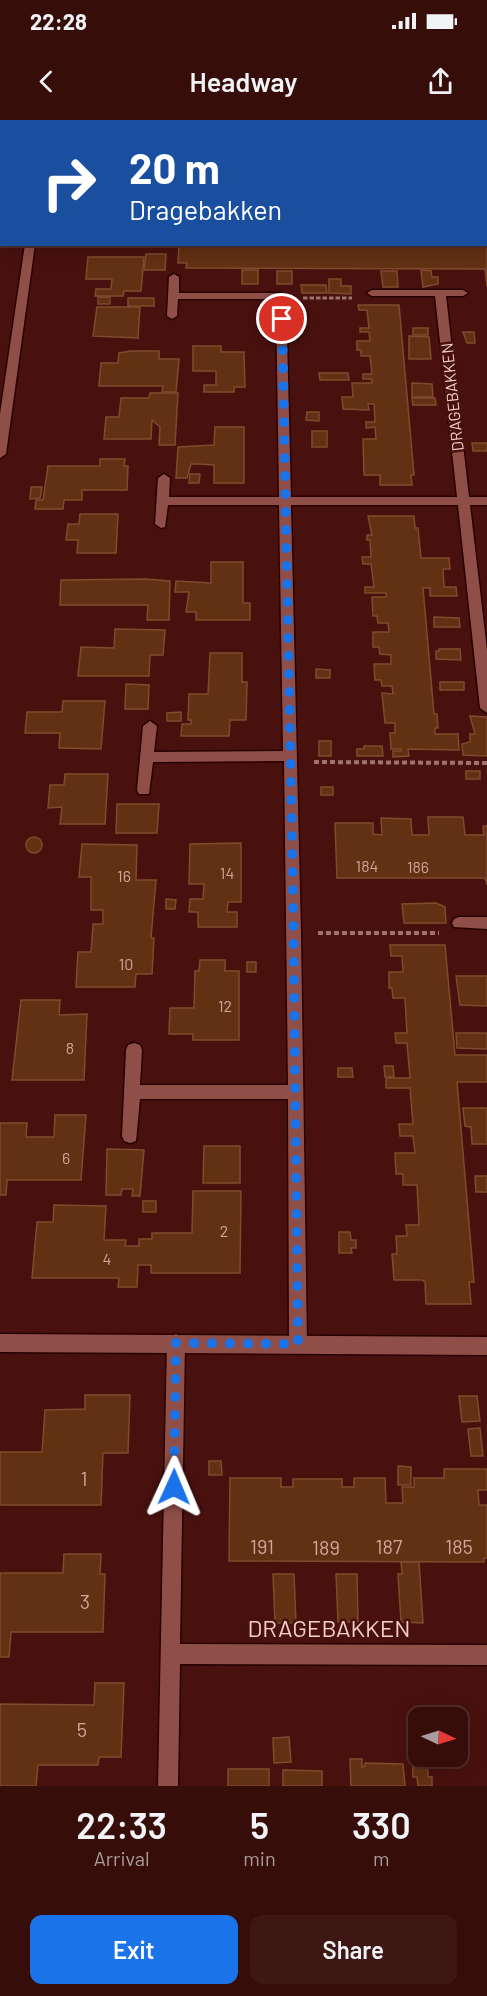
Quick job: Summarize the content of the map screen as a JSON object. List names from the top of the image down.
{
  "streets": {
    "street": ["DRAGEBAKKEN"]
  },
  "house_numbers": [
    "184",
    "186",
    "14",
    "16",
    "10",
    "12",
    "8",
    "6",
    "2",
    "4",
    "1",
    "191",
    "187",
    "185",
    "189",
    "3",
    "5"
  ],
  "north": "right",
  "page": {
    "status": "22:28",
    "header": "Headway",
    "turn": ["20 m", "Dragebakken"],
    "eta": [
      "22:33",
      "Arrival",
      "5",
      "min",
      "330",
      "m"
    ],
    "buttons": ["Exit", "Share"]
  }
}
